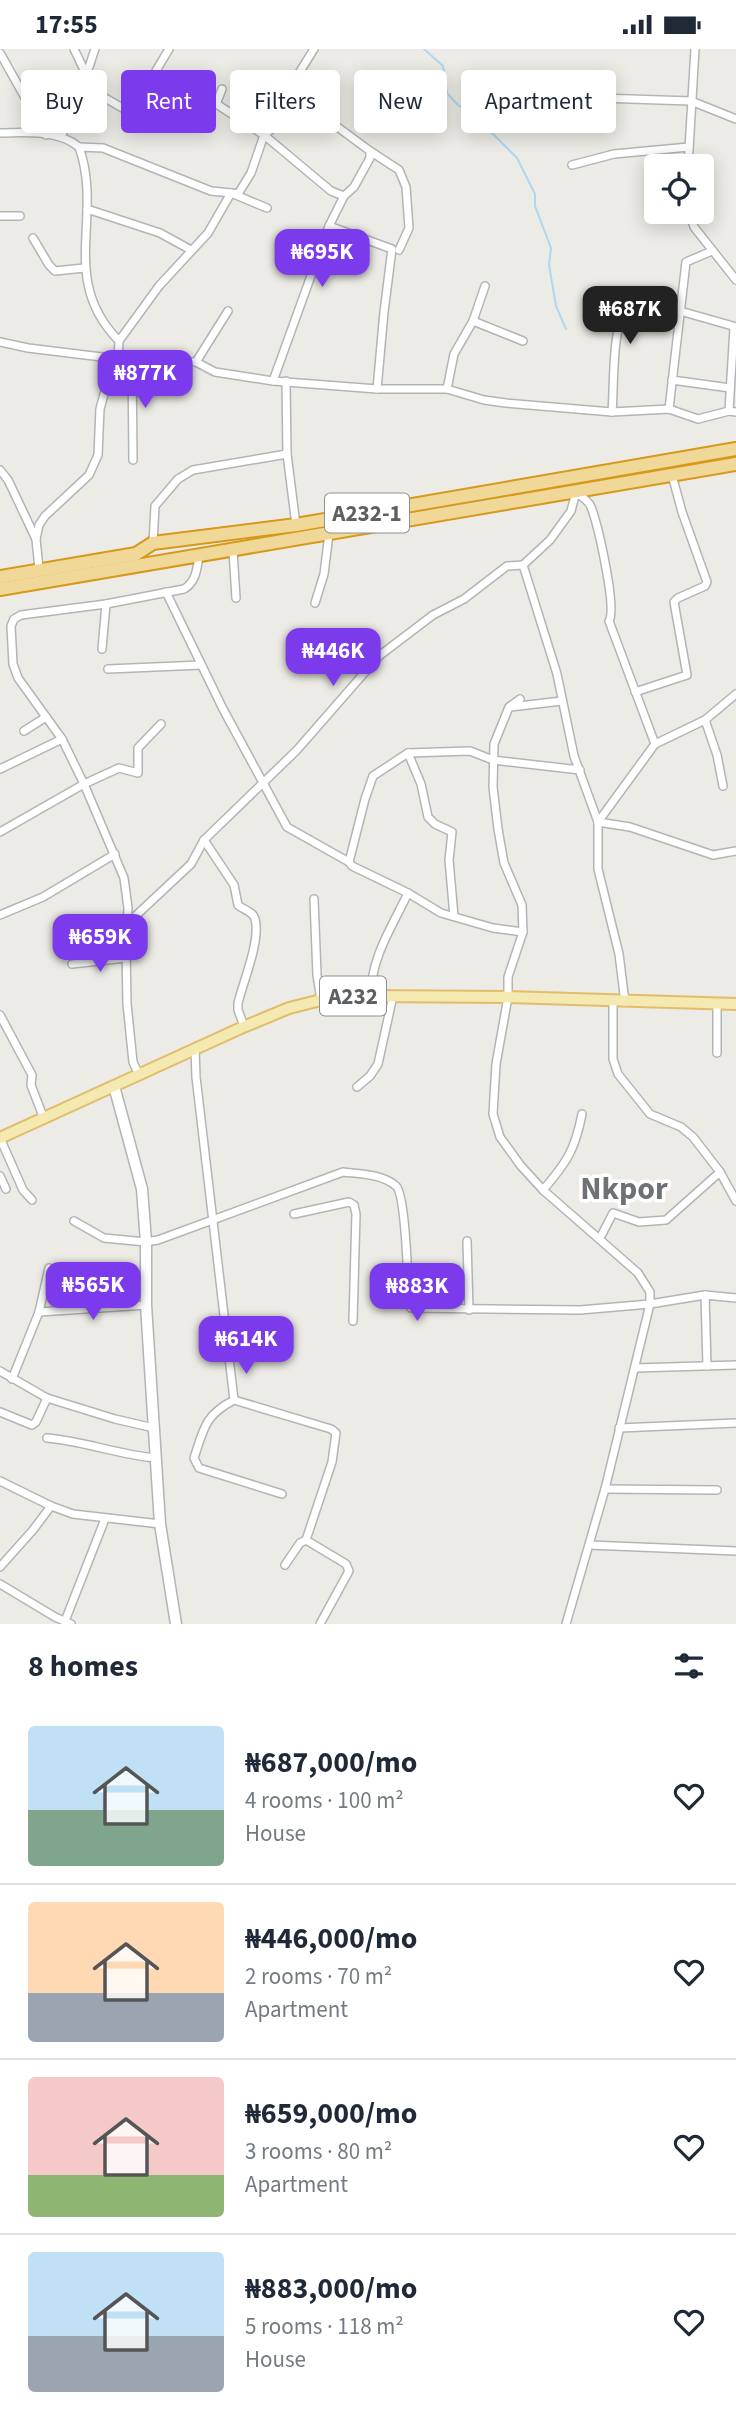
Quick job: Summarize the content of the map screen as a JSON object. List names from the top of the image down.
{
  "streets": {
    "highway": ["A232-1"],
    "main road": ["A232"]
  },
  "districts": ["Nkpor"],
  "page": {
    "status": "17:55",
    "chip": [
      "Buy",
      "Rent",
      "Filters",
      "New",
      "Apartment"
    ],
    "price": [
      "₦695K",
      "₦687K",
      "₦877K",
      "₦446K",
      "₦659K",
      "₦565K",
      "₦883K",
      "₦614K"
    ],
    "heading": "8 homes",
    "list": [
      {
        "name": "₦687,000/mo",
        "note": "4 rooms · 100 m² · House"
      },
      {
        "name": "₦446,000/mo",
        "note": "2 rooms · 70 m² · Apartment"
      },
      {
        "name": "₦659,000/mo",
        "note": "3 rooms · 80 m² · Apartment"
      },
      {
        "name": "₦883,000/mo",
        "note": "5 rooms · 118 m² · House"
      }
    ]
  }
}
